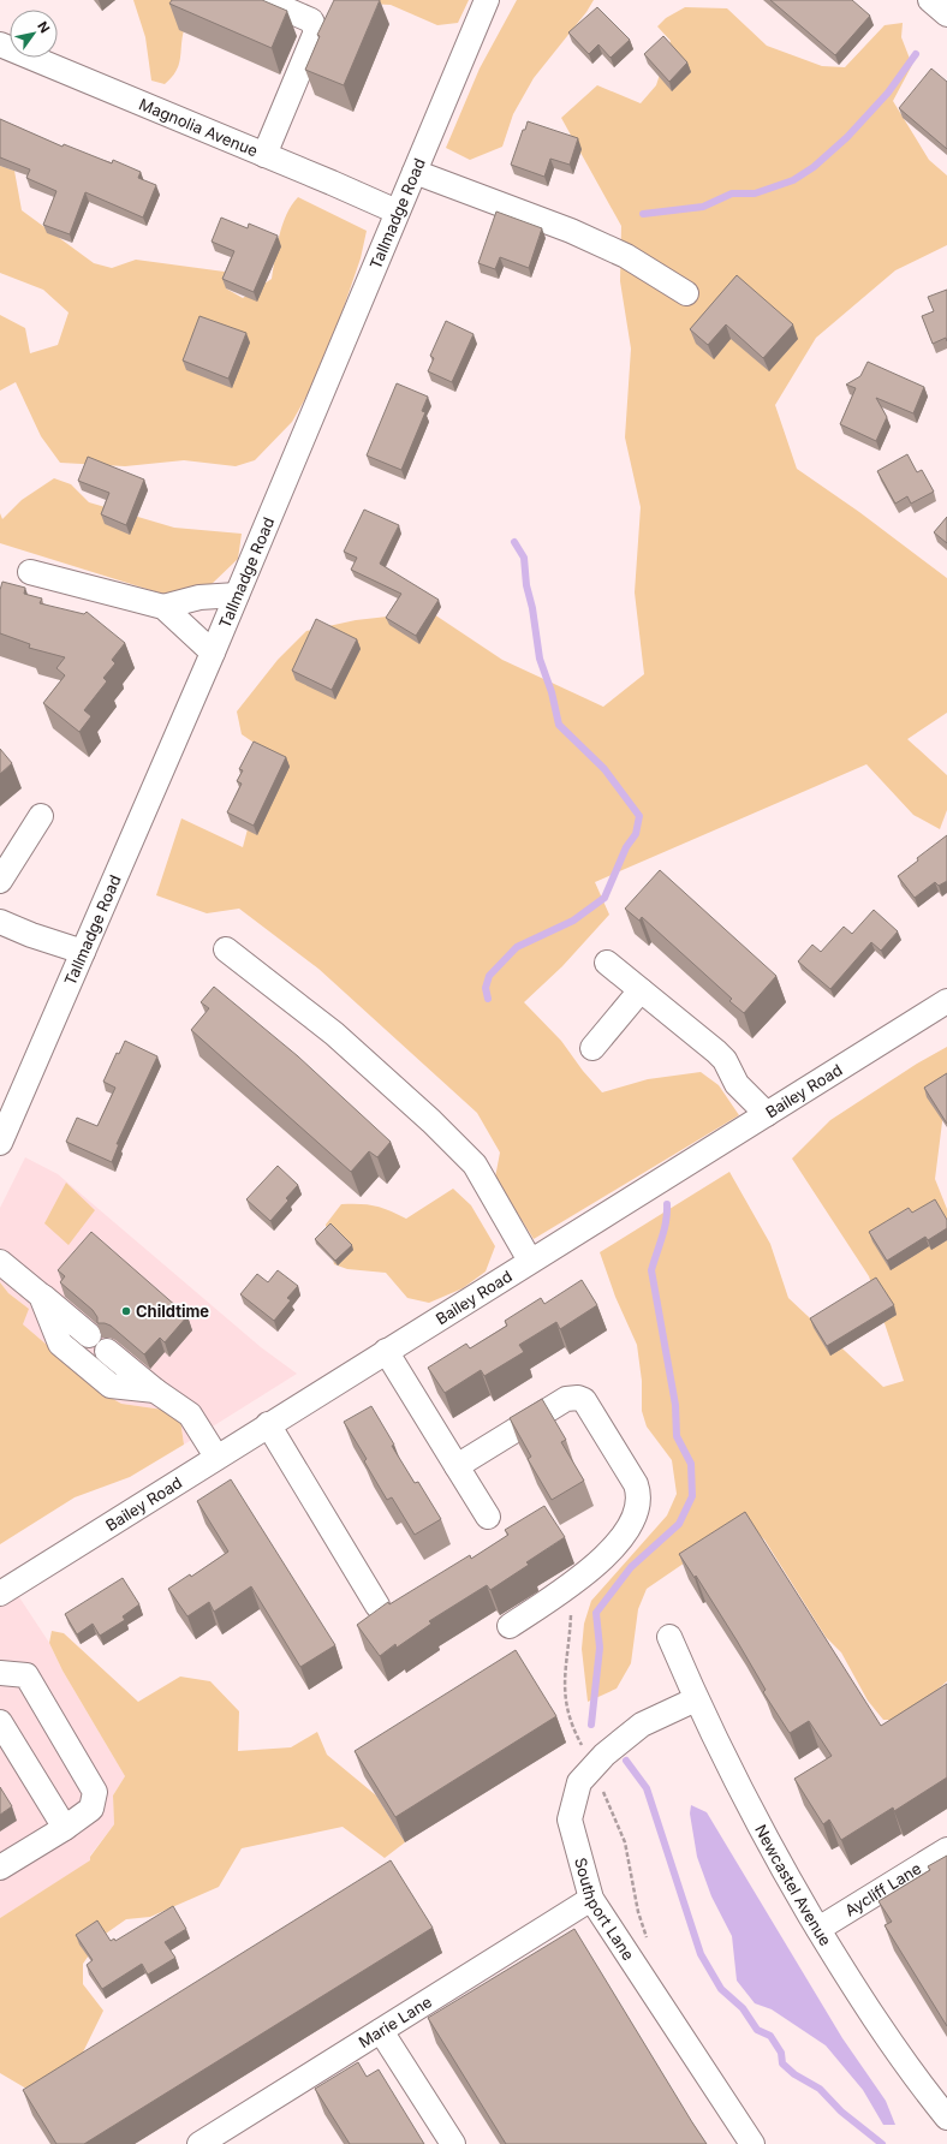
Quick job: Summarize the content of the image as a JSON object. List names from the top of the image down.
{
  "streets": {
    "street": [
      "Magnolia Avenue",
      "Tallmadge Road",
      "Bailey Road",
      "Newcastel Avenue",
      "Aycliff Lane",
      "Southport Lane",
      "Marie Lane"
    ]
  },
  "crossings": [
    ["Magnolia Avenue", "Tallmadge Road"],
    ["Newcastel Avenue", "Aycliff Lane"],
    ["Newcastel Avenue", "Southport Lane"],
    ["Southport Lane", "Marie Lane"]
  ],
  "places": ["Childtime"],
  "north": "top right"
}
